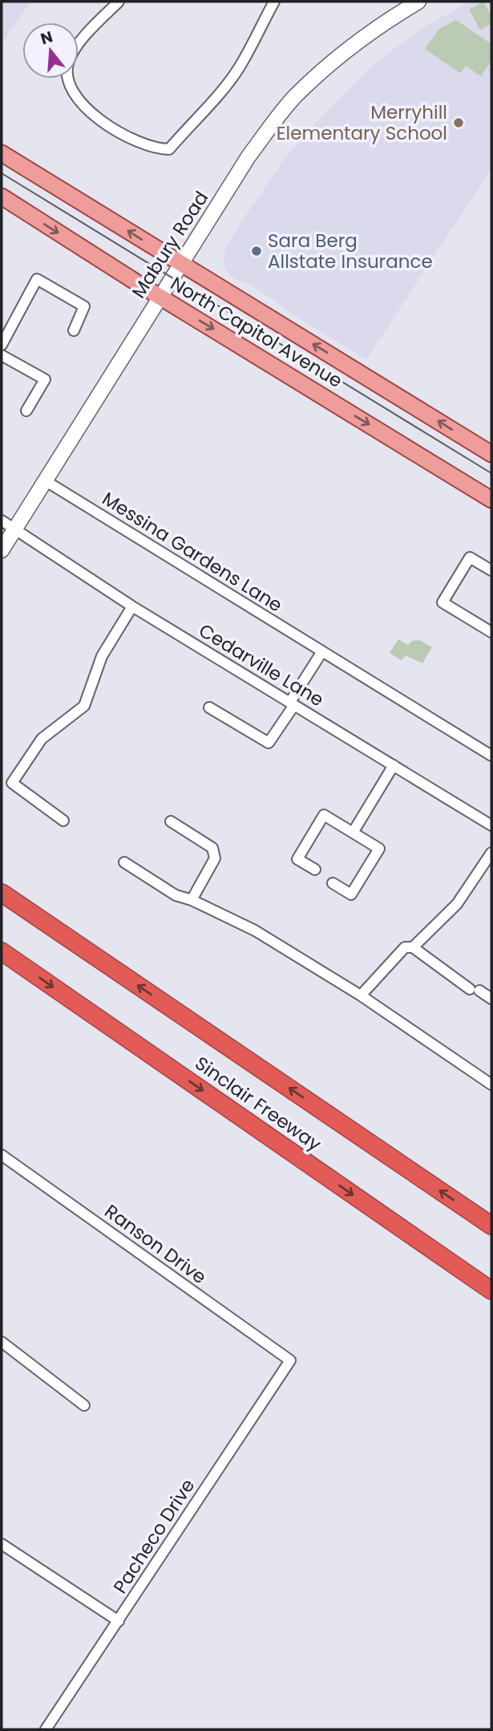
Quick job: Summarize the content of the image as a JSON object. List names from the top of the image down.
{
  "streets": {
    "highway": ["Sinclair Freeway"],
    "main road": ["Mabury Road", "North Capitol Avenue"],
    "street": [
      "Messina Gardens Lane",
      "Cedarville Lane",
      "Ranson Drive",
      "Pacheco Drive"
    ]
  },
  "crossings": [
    ["Mabury Road", "North Capitol Avenue"],
    ["Mabury Road", "Messina Gardens Lane"],
    ["Mabury Road", "Cedarville Lane"],
    ["Ranson Drive", "Pacheco Drive"]
  ],
  "places": ["Merryhill Elementary School", "Sara Berg Allstate Insurance"],
  "north": "top"
}
